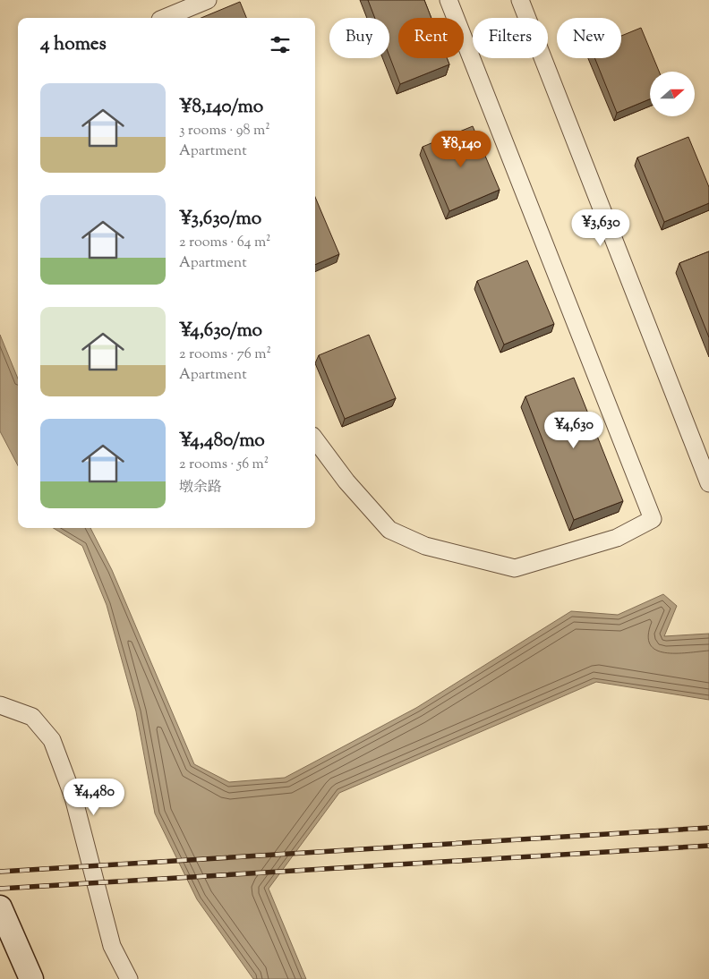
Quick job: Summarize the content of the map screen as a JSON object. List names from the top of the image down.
{
  "north": "right",
  "page": {
    "chip": [
      "Buy",
      "Rent",
      "Filters",
      "New"
    ],
    "heading": "4 homes",
    "list": [
      {
        "name": "¥8,140/mo",
        "note": "3 rooms · 98 m² · Apartment"
      },
      {
        "name": "¥3,630/mo",
        "note": "2 rooms · 64 m² · Apartment"
      },
      {
        "name": "¥4,630/mo",
        "note": "2 rooms · 76 m² · Apartment"
      },
      {
        "name": "¥4,480/mo",
        "note": "2 rooms · 56 m² · 墩余路"
      }
    ],
    "price": [
      "¥8,140",
      "¥3,630",
      "¥4,630",
      "¥4,480"
    ]
  }
}
